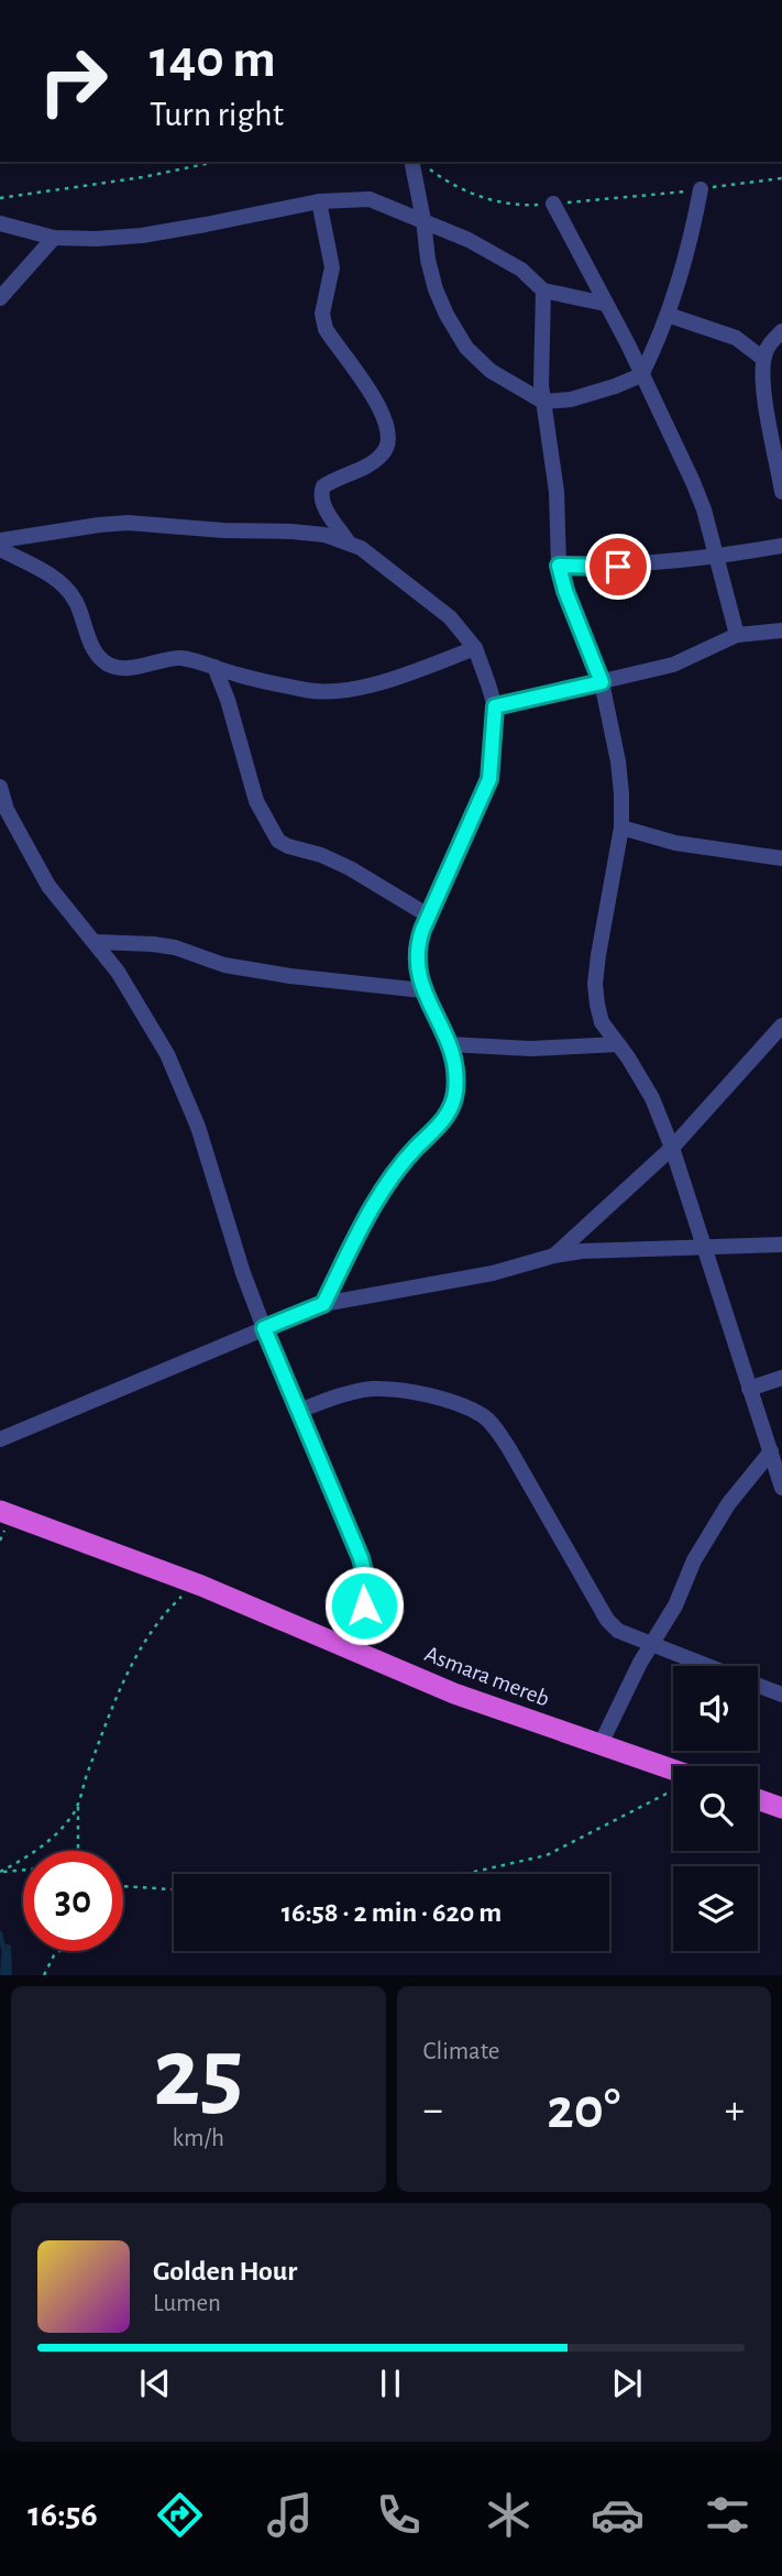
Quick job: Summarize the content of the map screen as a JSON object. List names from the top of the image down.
{
  "streets": {
    "highway": ["Asmara mereb"]
  },
  "page": {
    "turn": ["140 m", "Turn right"],
    "limit": "30",
    "trip": "16:58 · 2 min · 620 m",
    "tile": [
      ["25", "km/h"],
      "Climate"
    ],
    "heat": ["−", "20°", "+"],
    "song": ["Golden Hour", "Lumen"],
    "tabs": "16:56"
  }
}
